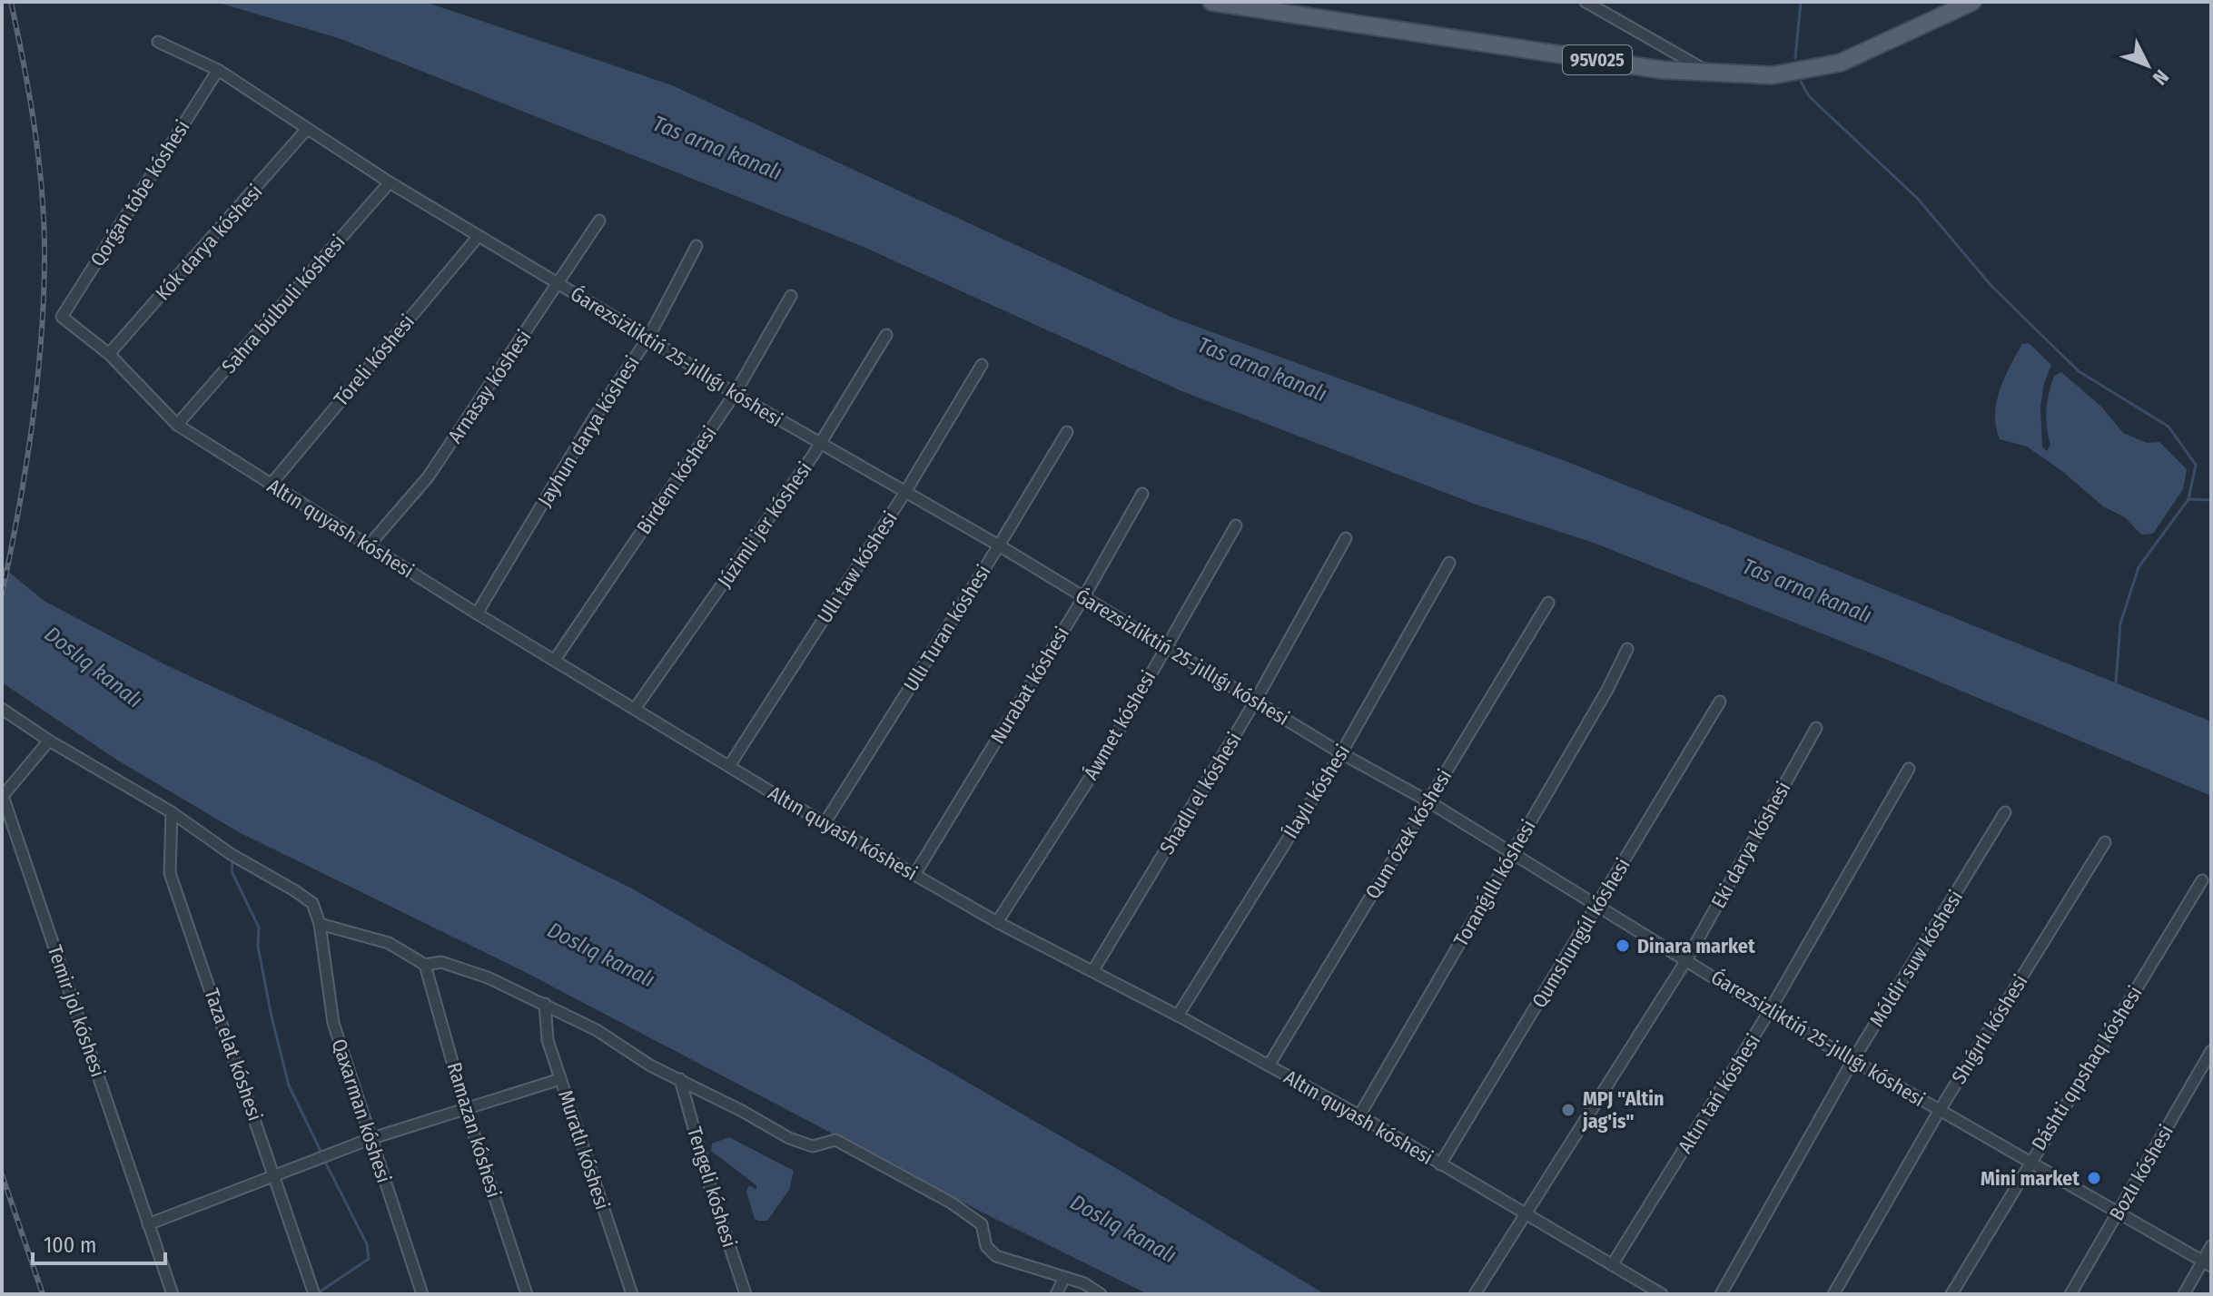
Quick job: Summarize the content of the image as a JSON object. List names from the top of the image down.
{
  "streets": {
    "main road": ["95V025"],
    "street": [
      "Qorǵan tóbe kóshesi",
      "Kók darya kóshesi",
      "Sahra búlbuli kóshesi",
      "Ǵarezsizliktiń 25-jıllıǵı kóshesi",
      "Tóreli kóshesi",
      "Arnasay kóshesi",
      "Jayhun darya kóshesi",
      "Birdem kóshesi",
      "Júzimli jer kóshesi",
      "Altın quyash kóshesi",
      "Ullı taw kóshesi",
      "Ullı Turan kóshesi",
      "Nurabat kóshesi",
      "Áwmet kóshesi",
      "Ílaylı kóshesi",
      "Shadlı el kóshesi",
      "Qum ózek kóshesi",
      "Eki darya kóshesi",
      "Toranǵıllı kóshesi",
      "Qumshungúl kóshesi",
      "Móldir suw kóshesi",
      "Temir jol kóshesi",
      "Shıǵırlı kóshesi",
      "Taza elat kóshesi",
      "Dáshti qıpshaq kóshesi",
      "Altın tań kóshesi",
      "Qaxarman kóshesi",
      "Ramazan kóshesi",
      "Muratlı kóshesi",
      "Bozlı kóshesi",
      "Tengeli kóshesi"
    ]
  },
  "crossings": [
    ["Qorǵan tóbe kóshesi", "Ǵarezsizliktiń 25-jıllıǵı kóshesi"],
    ["Qorǵan tóbe kóshesi", "Altın quyash kóshesi"],
    ["Kók darya kóshesi", "Ǵarezsizliktiń 25-jıllıǵı kóshesi"],
    ["Kók darya kóshesi", "Altın quyash kóshesi"],
    ["Sahra búlbuli kóshesi", "Ǵarezsizliktiń 25-jıllıǵı kóshesi"],
    ["Sahra búlbuli kóshesi", "Altın quyash kóshesi"],
    ["Ǵarezsizliktiń 25-jıllıǵı kóshesi", "Tóreli kóshesi"],
    ["Ǵarezsizliktiń 25-jıllıǵı kóshesi", "Arnasay kóshesi"],
    ["Ǵarezsizliktiń 25-jıllıǵı kóshesi", "Jayhun darya kóshesi"],
    ["Ǵarezsizliktiń 25-jıllıǵı kóshesi", "Birdem kóshesi"],
    ["Ǵarezsizliktiń 25-jıllıǵı kóshesi", "Júzimli jer kóshesi"],
    ["Ǵarezsizliktiń 25-jıllıǵı kóshesi", "Ullı taw kóshesi"],
    ["Ǵarezsizliktiń 25-jıllıǵı kóshesi", "Ullı Turan kóshesi"],
    ["Ǵarezsizliktiń 25-jıllıǵı kóshesi", "Nurabat kóshesi"],
    ["Ǵarezsizliktiń 25-jıllıǵı kóshesi", "Áwmet kóshesi"],
    ["Ǵarezsizliktiń 25-jıllıǵı kóshesi", "Ílaylı kóshesi"],
    ["Ǵarezsizliktiń 25-jıllıǵı kóshesi", "Shadlı el kóshesi"],
    ["Ǵarezsizliktiń 25-jıllıǵı kóshesi", "Qum ózek kóshesi"],
    ["Ǵarezsizliktiń 25-jıllıǵı kóshesi", "Eki darya kóshesi"],
    ["Ǵarezsizliktiń 25-jıllıǵı kóshesi", "Toranǵıllı kóshesi"],
    ["Ǵarezsizliktiń 25-jıllıǵı kóshesi", "Qumshungúl kóshesi"],
    ["Ǵarezsizliktiń 25-jıllıǵı kóshesi", "Móldir suw kóshesi"],
    ["Ǵarezsizliktiń 25-jıllıǵı kóshesi", "Shıǵırlı kóshesi"],
    ["Ǵarezsizliktiń 25-jıllıǵı kóshesi", "Dáshti qıpshaq kóshesi"],
    ["Ǵarezsizliktiń 25-jıllıǵı kóshesi", "Altın tań kóshesi"],
    ["Ǵarezsizliktiń 25-jıllıǵı kóshesi", "Bozlı kóshesi"],
    ["Tóreli kóshesi", "Altın quyash kóshesi"],
    ["Arnasay kóshesi", "Altın quyash kóshesi"],
    ["Jayhun darya kóshesi", "Altın quyash kóshesi"],
    ["Birdem kóshesi", "Altın quyash kóshesi"],
    ["Júzimli jer kóshesi", "Altın quyash kóshesi"],
    ["Altın quyash kóshesi", "Ullı taw kóshesi"],
    ["Altın quyash kóshesi", "Ullı Turan kóshesi"],
    ["Altın quyash kóshesi", "Nurabat kóshesi"],
    ["Altın quyash kóshesi", "Áwmet kóshesi"],
    ["Altın quyash kóshesi", "Ílaylı kóshesi"],
    ["Altın quyash kóshesi", "Shadlı el kóshesi"],
    ["Altın quyash kóshesi", "Qum ózek kóshesi"],
    ["Altın quyash kóshesi", "Eki darya kóshesi"],
    ["Altın quyash kóshesi", "Toranǵıllı kóshesi"],
    ["Altın quyash kóshesi", "Qumshungúl kóshesi"],
    ["Altın quyash kóshesi", "Altın tań kóshesi"]
  ],
  "water": ["Tas arna kanalı", "Doslıq kanalı"],
  "places": ["Dinara market", "MPJ \"Altin jag'is\"", "Mini market"],
  "scale_bar": "100 m",
  "north": "bottom right"
}
